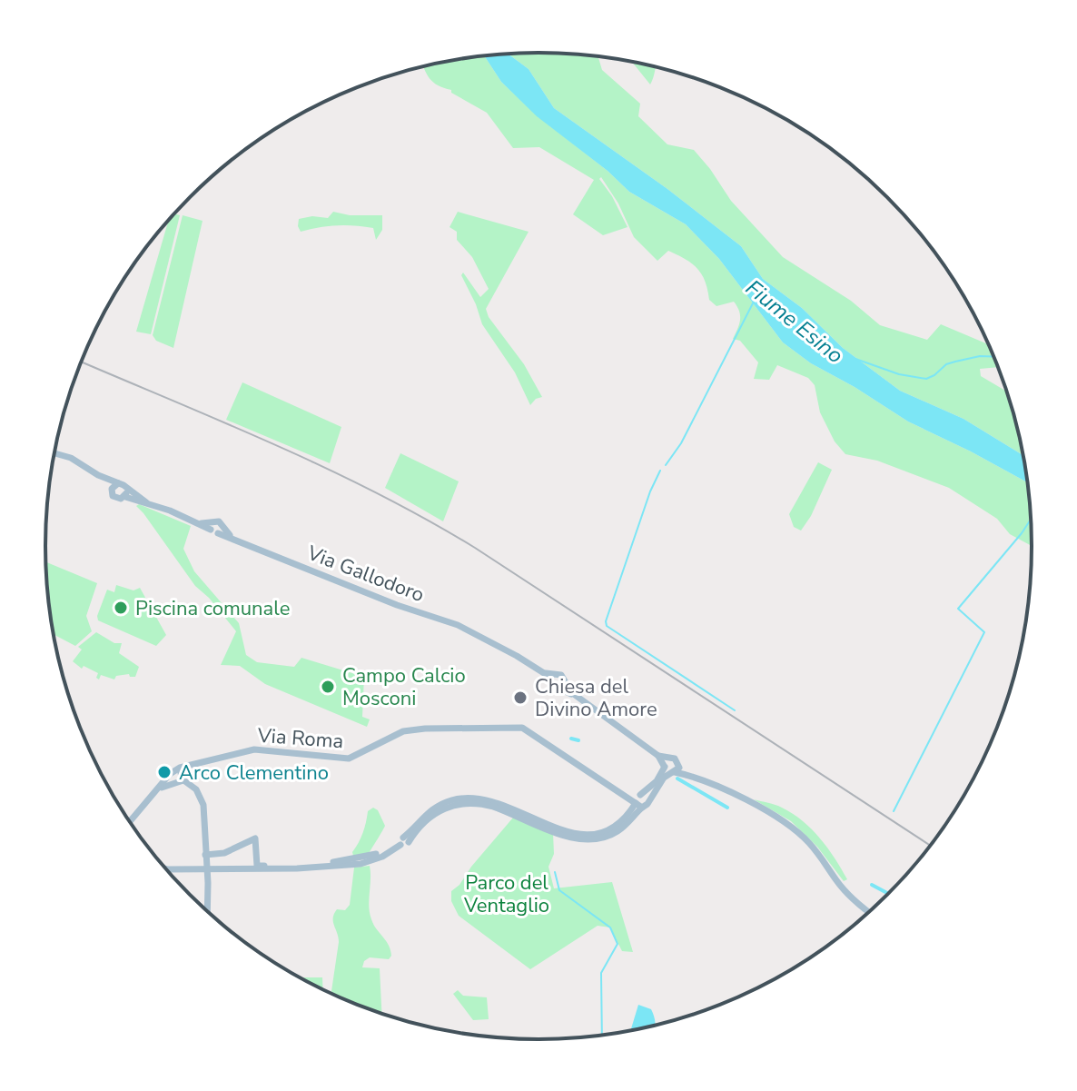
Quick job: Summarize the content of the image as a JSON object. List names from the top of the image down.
{
  "streets": {
    "main road": ["Via Gallodoro", "Via Roma"]
  },
  "water": ["Fiume Esino"],
  "parks": ["Parco del Ventaglio"],
  "places": [
    "Piscina comunale",
    "Campo Calcio Mosconi",
    "Chiesa del Divino Amore",
    "Arco Clementino"
  ]
}
